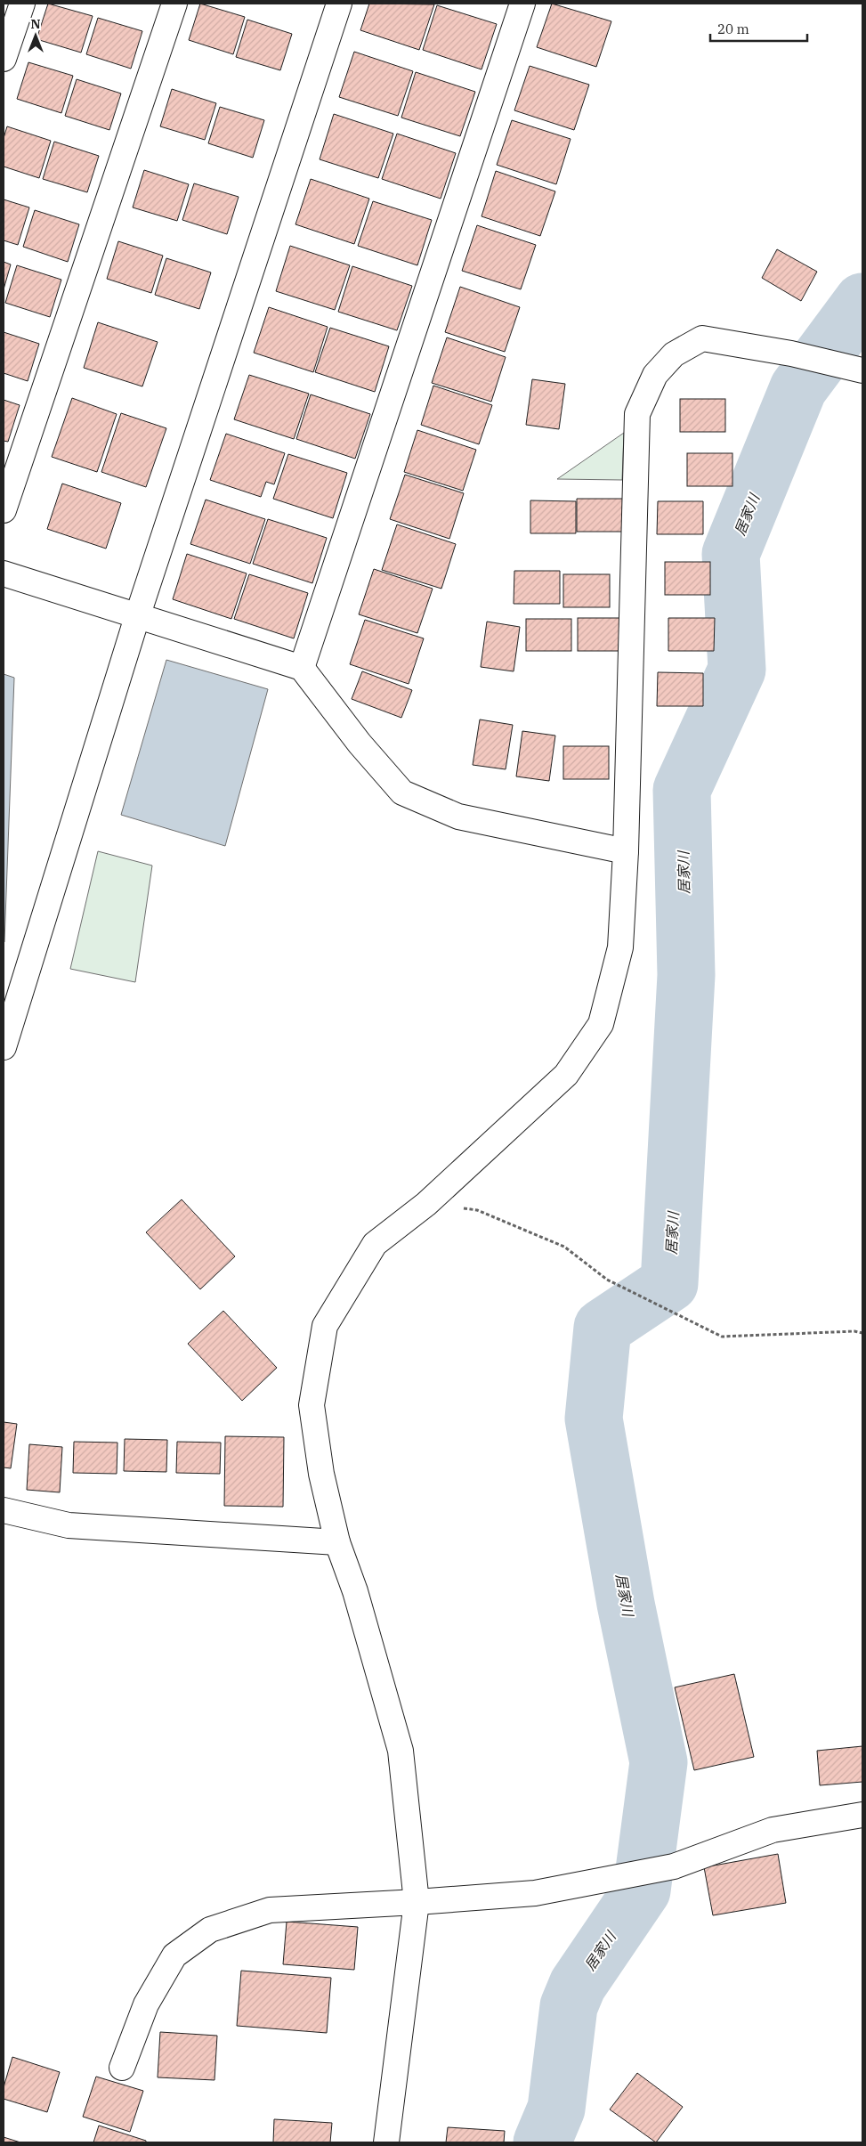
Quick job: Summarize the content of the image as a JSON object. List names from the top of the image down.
{
  "water": ["居家川"],
  "scale_bar": "20 m",
  "north": "top"
}
